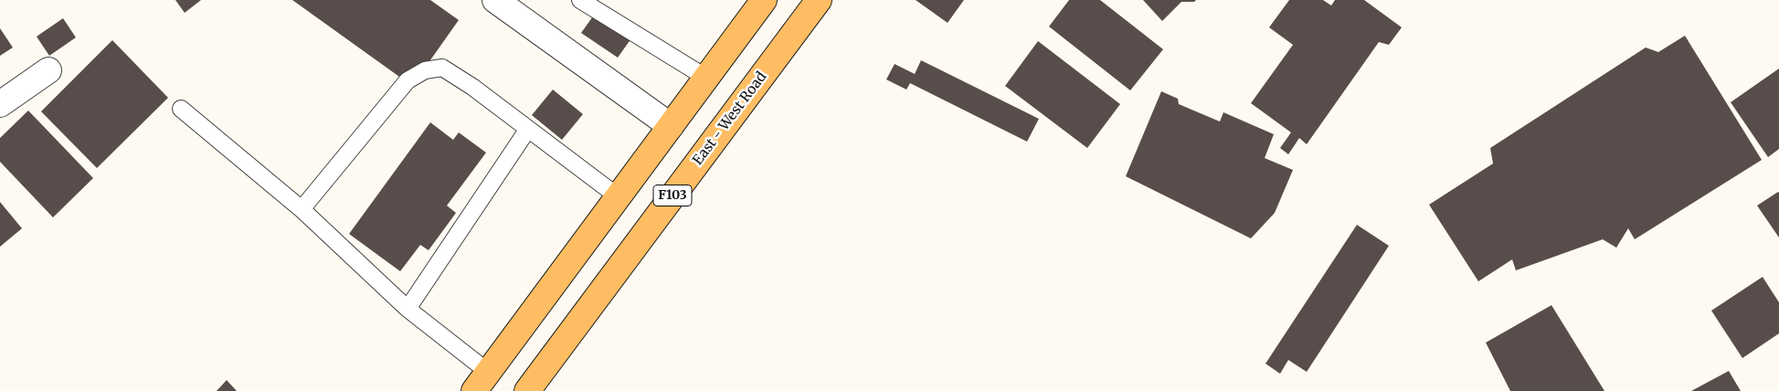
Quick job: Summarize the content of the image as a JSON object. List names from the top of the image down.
{
  "streets": {
    "main road": ["East - West Road", "F103"]
  }
}
